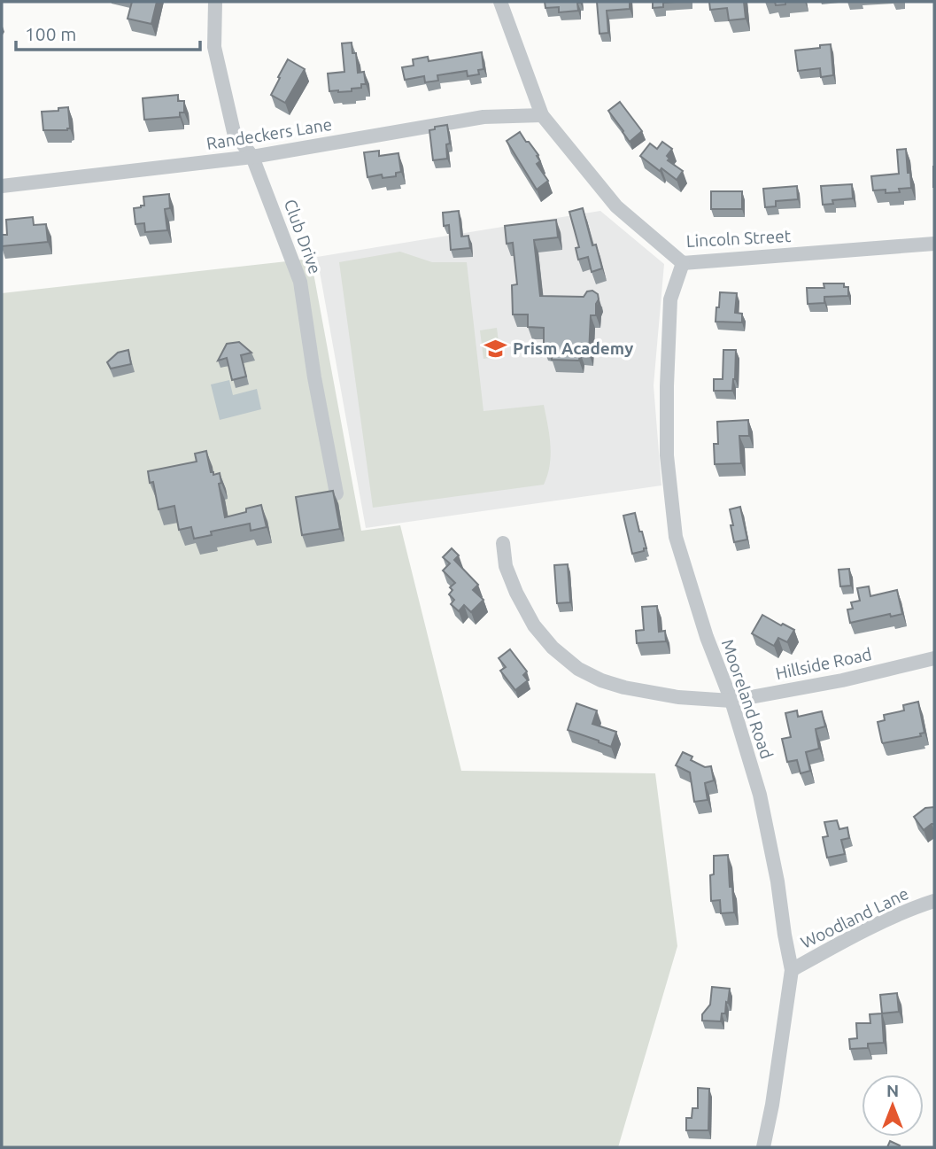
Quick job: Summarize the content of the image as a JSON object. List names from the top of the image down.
{
  "streets": {
    "street": [
      "Randeckers Lane",
      "Club Drive",
      "Lincoln Street",
      "Hillside Road",
      "Mooreland Road",
      "Woodland Lane"
    ]
  },
  "crossings": [
    ["Randeckers Lane", "Club Drive"],
    ["Randeckers Lane", "Lincoln Street"],
    ["Lincoln Street", "Mooreland Road"],
    ["Hillside Road", "Mooreland Road"],
    ["Mooreland Road", "Woodland Lane"]
  ],
  "places": {
    "school or university": ["Prism Academy"]
  },
  "scale_bar": "100 m",
  "north": "top"
}
